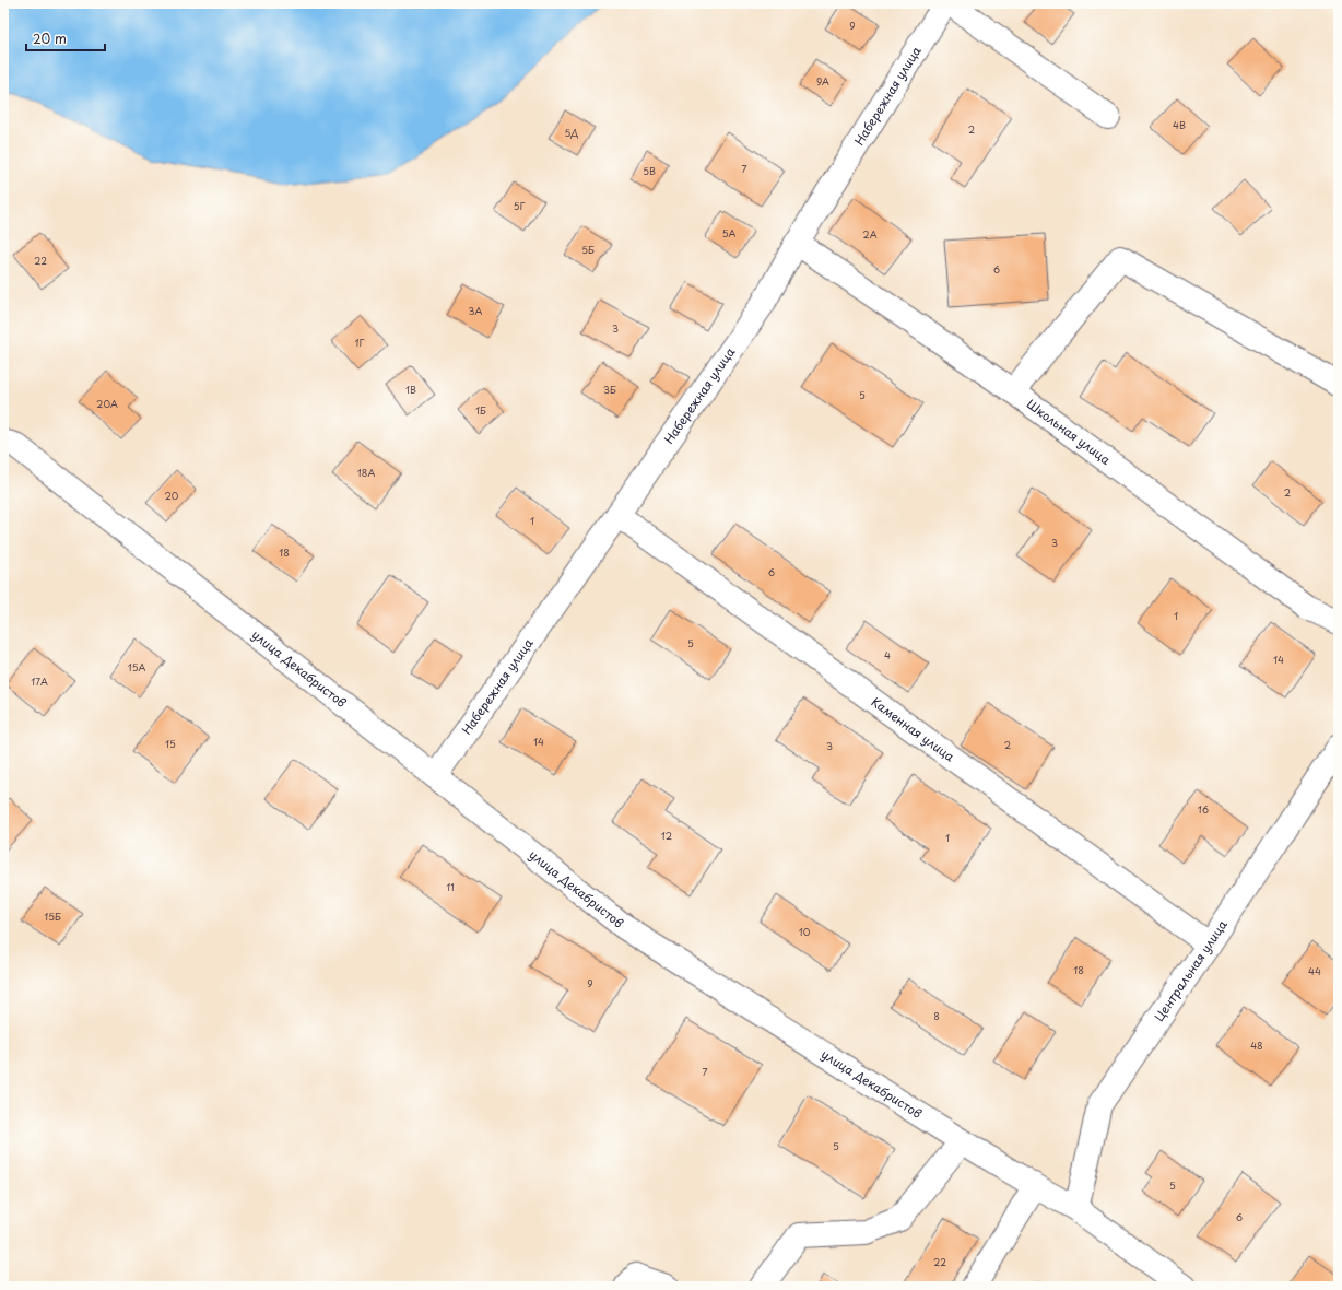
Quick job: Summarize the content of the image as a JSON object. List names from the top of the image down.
{
  "streets": {
    "street": [
      "Набережная улица",
      "Школьная улица",
      "улица Декабристов",
      "Каменная улица",
      "Центральная улица"
    ]
  },
  "crossings": [
    ["Набережная улица", "Школьная улица"],
    ["Набережная улица", "улица Декабристов"],
    ["Набережная улица", "Каменная улица"],
    ["улица Декабристов", "Центральная улица"],
    ["Каменная улица", "Центральная улица"]
  ],
  "house_numbers": [
    "9",
    "9А",
    "4В",
    "2",
    "5Д",
    "7",
    "5В",
    "5Г",
    "5А",
    "2А",
    "5Б",
    "22",
    "6",
    "3А",
    "3",
    "1Г",
    "1В",
    "3Б",
    "5",
    "20А",
    "1Б",
    "18А",
    "2",
    "20",
    "1",
    "3",
    "18",
    "6",
    "1",
    "5",
    "4",
    "14",
    "15А",
    "17А",
    "14",
    "15",
    "2",
    "3",
    "16",
    "12",
    "1",
    "11",
    "15Б",
    "10",
    "18",
    "44",
    "9",
    "8",
    "48",
    "7",
    "5",
    "5",
    "6",
    "22"
  ],
  "scale_bar": "20 m"
}
